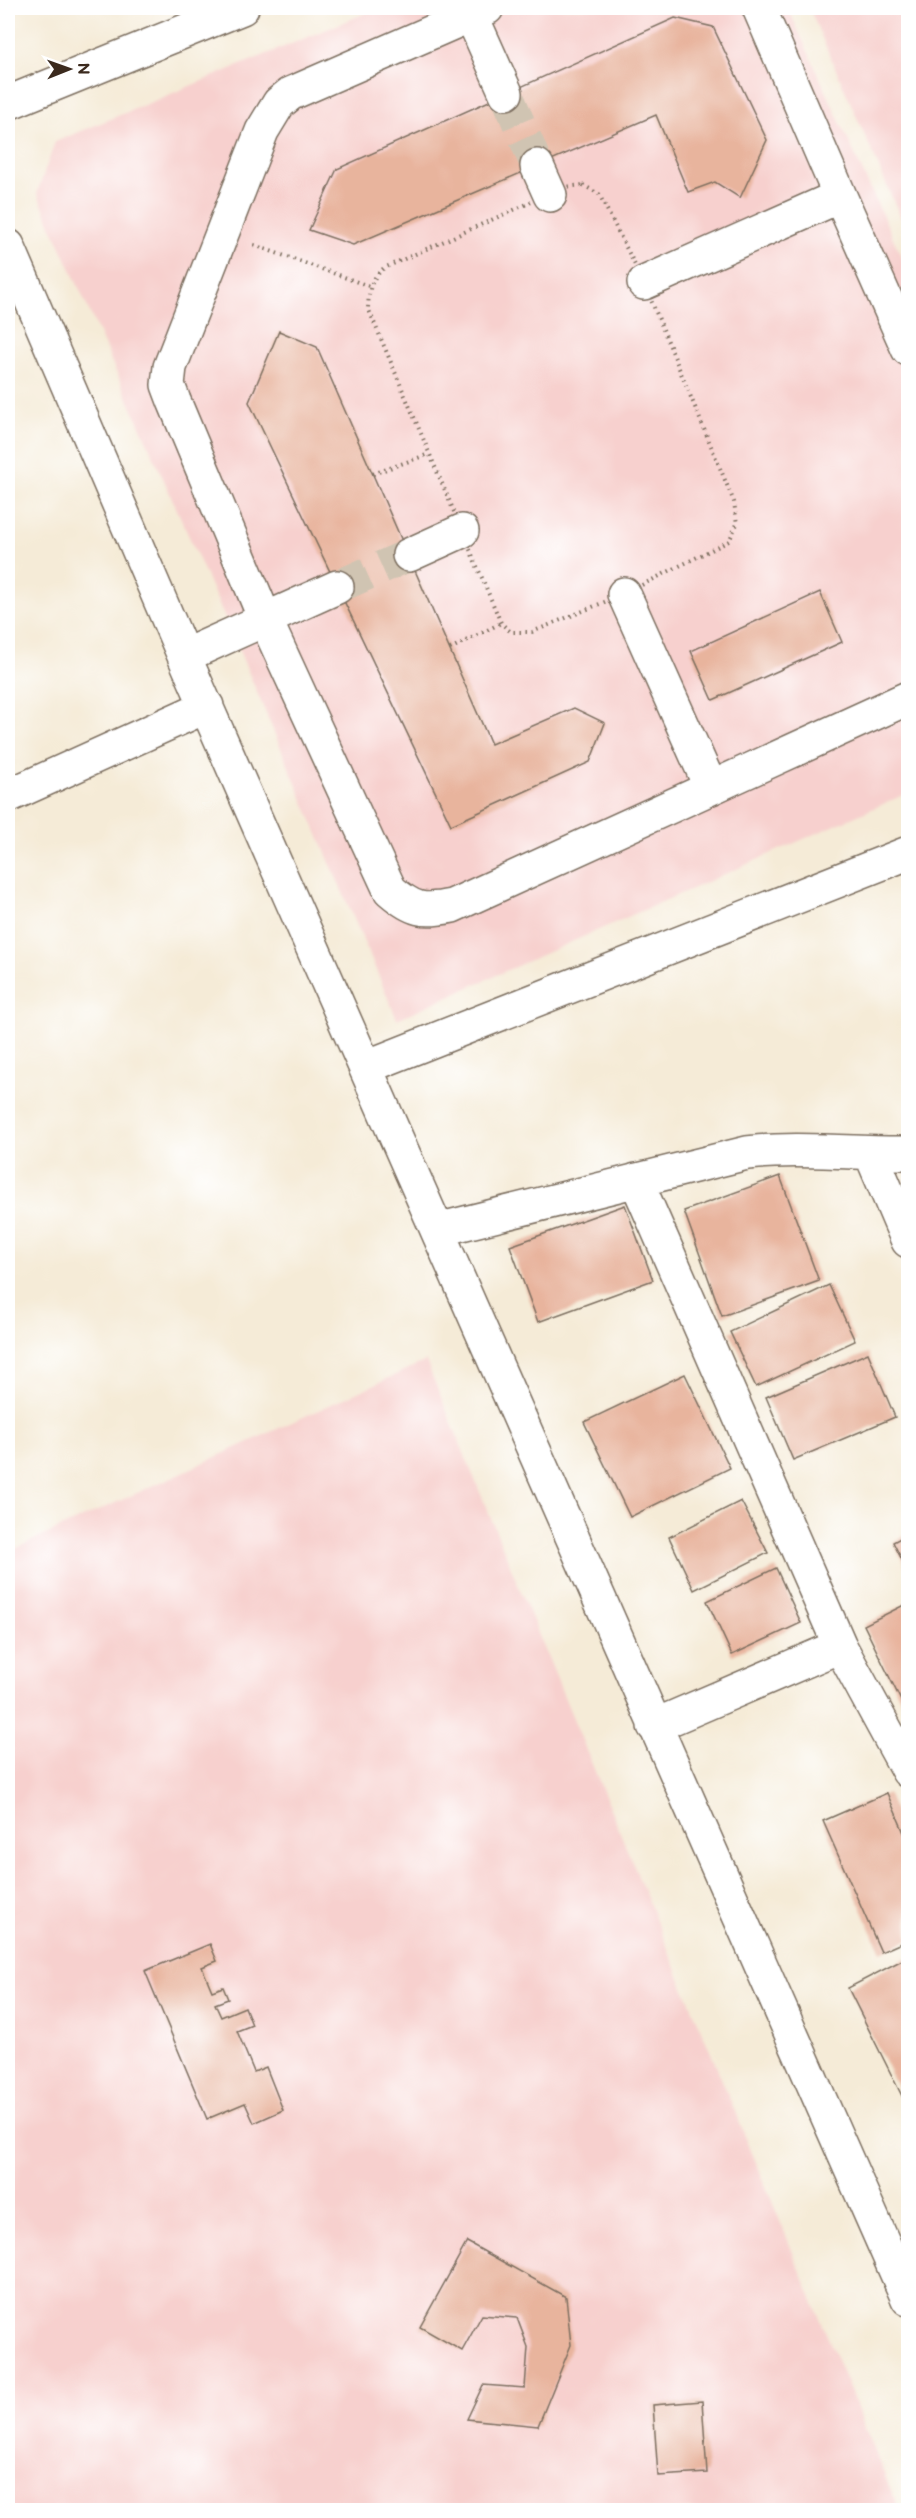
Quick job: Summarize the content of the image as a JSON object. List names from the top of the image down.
{
  "north": "right"
}
